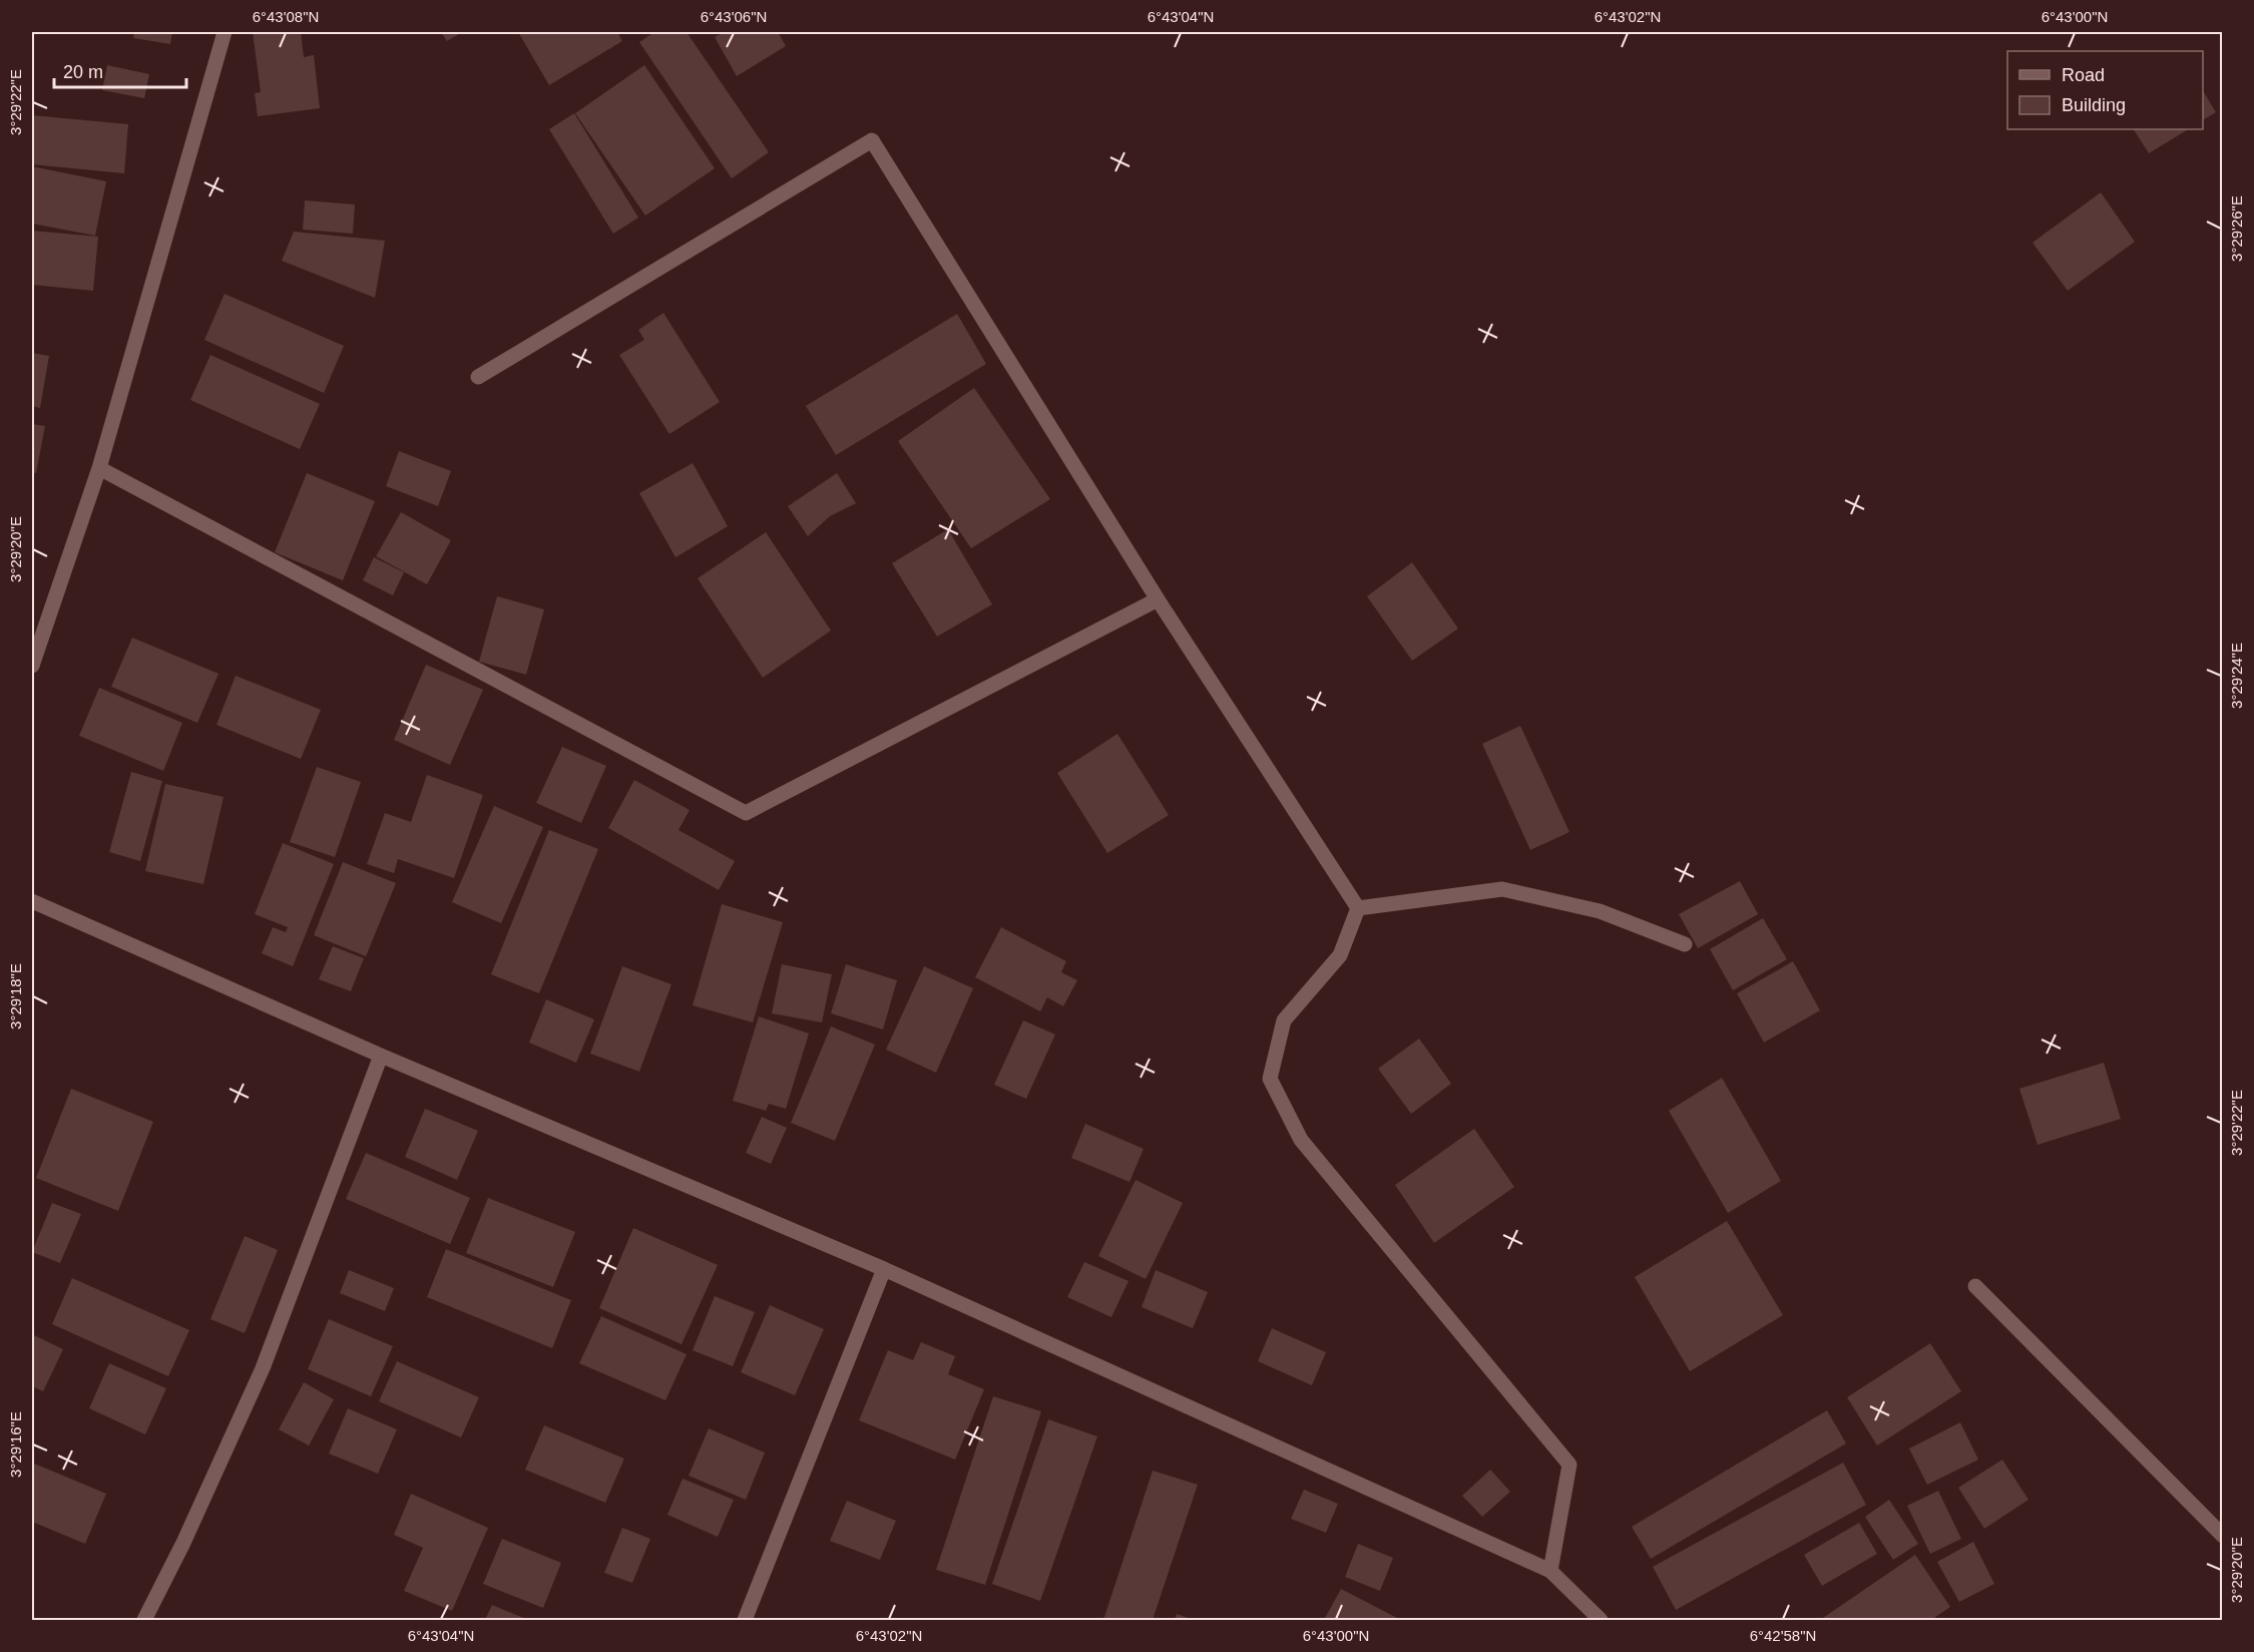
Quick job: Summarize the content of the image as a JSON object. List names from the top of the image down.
{
  "legend": ["Road", "Building"],
  "scale_bar": "20 m",
  "coordinates": [
    "6°43'08\"N",
    "6°43'06\"N",
    "6°43'04\"N",
    "6°43'02\"N",
    "6°43'00\"N",
    "3°29'22\"E",
    "3°29'26\"E",
    "3°29'20\"E",
    "3°29'24\"E",
    "3°29'18\"E",
    "3°29'16\"E",
    "6°42'58\"N"
  ]
}
